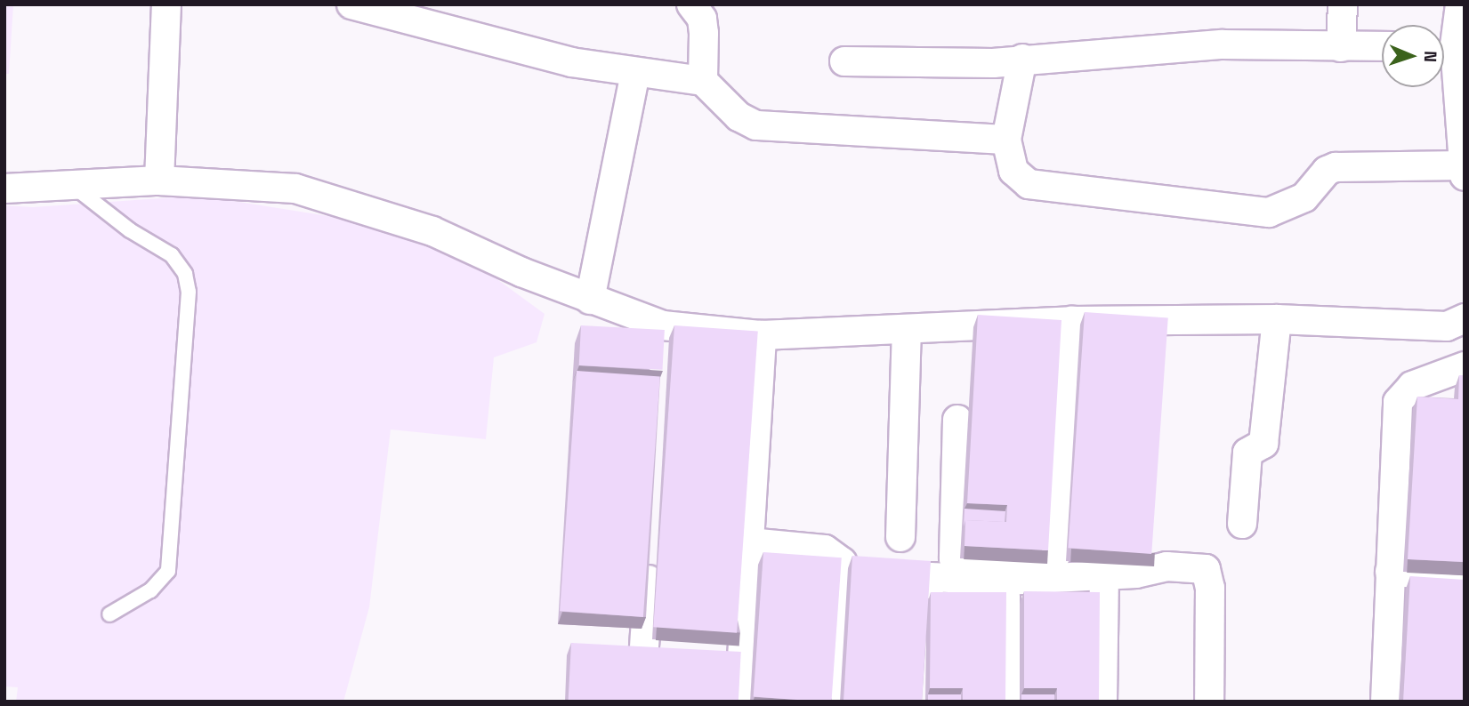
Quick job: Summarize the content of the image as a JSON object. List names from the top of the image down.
{
  "north": "right"
}
